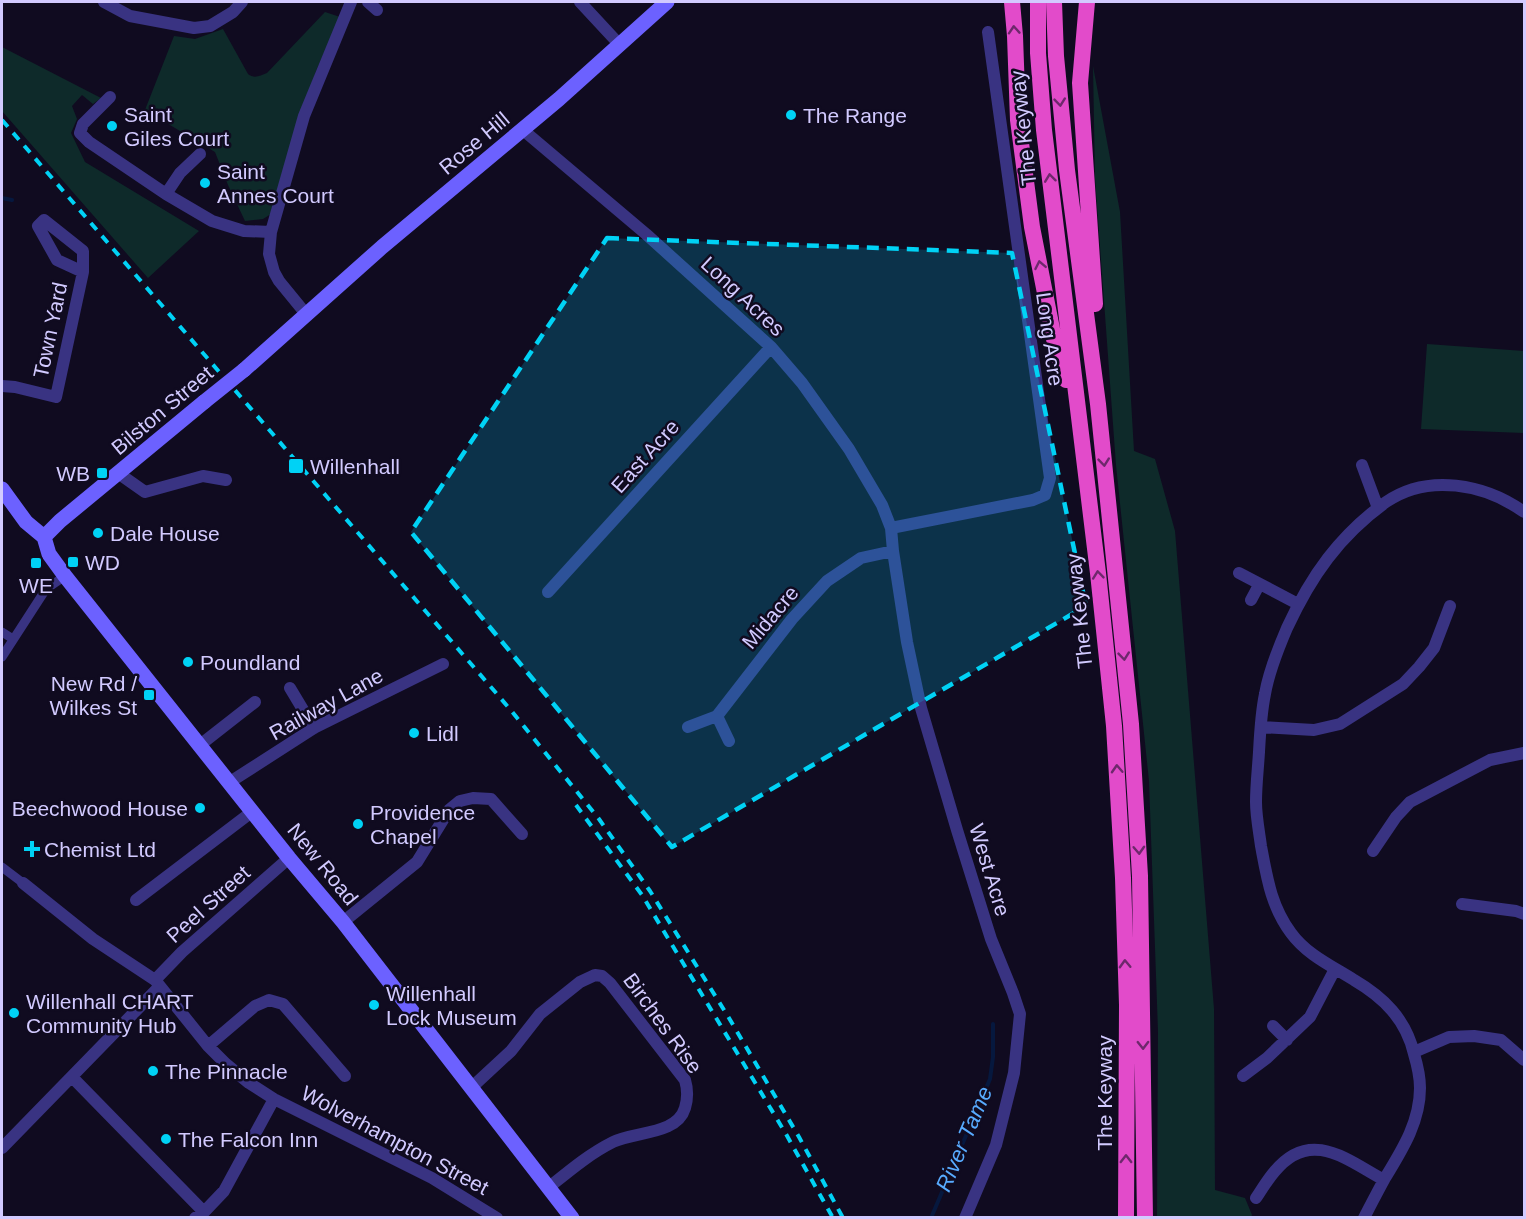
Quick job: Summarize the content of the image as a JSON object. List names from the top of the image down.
{
  "streets": {
    "highway": ["The Keyway"],
    "main road": ["Rose Hill", "Bilston Street", "New Road"],
    "street": [
      "Long Acres",
      "Town Yard",
      "Long Acre",
      "East Acre",
      "Midacre",
      "Railway Lane",
      "West Acre",
      "Peel Street",
      "Birches Rise",
      "Wolverhampton Street"
    ]
  },
  "crossings": [
    ["Rose Hill", "Long Acres"],
    ["Rose Hill", "Bilston Street"],
    ["Long Acres", "Long Acre"],
    ["Long Acres", "East Acre"],
    ["Long Acres", "West Acre"],
    ["Long Acre", "West Acre"],
    ["Bilston Street", "New Road"],
    ["Midacre", "West Acre"],
    ["Railway Lane", "New Road"],
    ["New Road", "Peel Street"],
    ["New Road", "Birches Rise"],
    ["Peel Street", "Wolverhampton Street"]
  ],
  "water": ["River Tame"],
  "places": {
    "other": [
      "The Range",
      "Saint Giles Court",
      "Saint Annes Court",
      "Dale House",
      "Poundland",
      "Lidl",
      "Beechwood House",
      "Providence Chapel",
      "Willenhall Lock Museum",
      "Willenhall CHART Community Hub",
      "The Pinnacle",
      "The Falcon Inn"
    ],
    "transit": [
      "Willenhall",
      "WB",
      "WD",
      "WE",
      "New Rd / Wilkes St"
    ],
    "health": ["Chemist Ltd"]
  }
}
